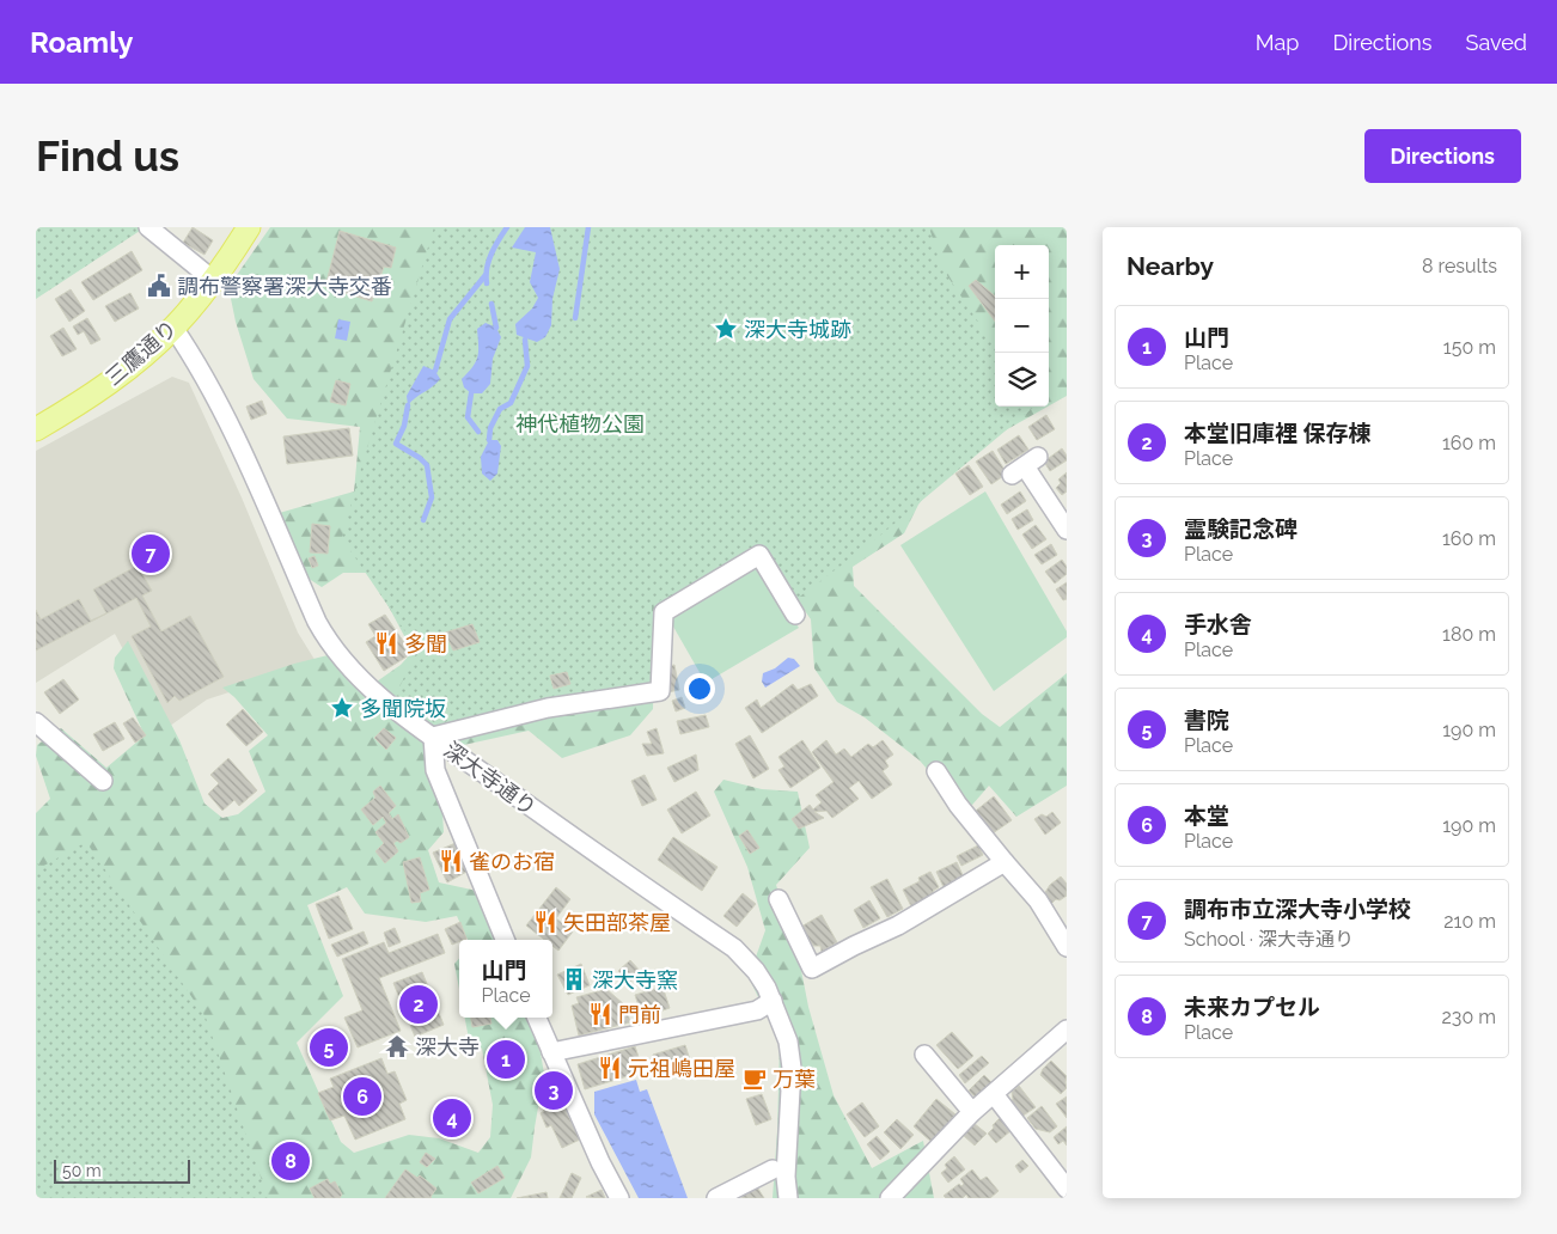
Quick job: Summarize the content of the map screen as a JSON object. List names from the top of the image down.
{
  "streets": {
    "main road": ["三鷹通り"],
    "street": ["深大寺通り"]
  },
  "crossings": [
    ["三鷹通り", "深大寺通り"]
  ],
  "parks": ["神代植物公園"],
  "places": {
    "public building": ["調布警察署深大寺交番"],
    "place": ["深大寺城跡", "多聞院坂"],
    "restaurant": [
      "多聞",
      "雀のお宿",
      "矢田部茶屋",
      "門前",
      "元祖嶋田屋"
    ],
    "building": ["深大寺窯"],
    "temple": ["深大寺"],
    "cafe": ["万葉"]
  },
  "scale_bar": "50 m",
  "page": {
    "header": "Roamly",
    "nav": ["Map", "Directions", "Saved"],
    "buttons": "Directions",
    "title": "Find us",
    "heading": ["Nearby", "8 results"],
    "map_buttons": ["+", "−"],
    "list": [
      {
        "mark": "1",
        "name": "山門",
        "note": "Place",
        "value": "150 m"
      },
      {
        "mark": "2",
        "name": "本堂旧庫裡 保存棟",
        "note": "Place",
        "value": "160 m"
      },
      {
        "mark": "3",
        "name": "霊験記念碑",
        "note": "Place",
        "value": "160 m"
      },
      {
        "mark": "4",
        "name": "手水舎",
        "note": "Place",
        "value": "180 m"
      },
      {
        "mark": "5",
        "name": "書院",
        "note": "Place",
        "value": "190 m"
      },
      {
        "mark": "6",
        "name": "本堂",
        "note": "Place",
        "value": "190 m"
      },
      {
        "mark": "7",
        "name": "調布市立深大寺小学校",
        "note": "School · 深大寺通り",
        "value": "210 m"
      },
      {
        "mark": "8",
        "name": "未来カプセル",
        "note": "Place",
        "value": "230 m"
      }
    ],
    "pins": [
      "7",
      "2",
      "5",
      "1",
      "3",
      "6",
      "4",
      "8"
    ],
    "popup": ["山門", "Place"],
    "scale": "50 m"
  }
}
